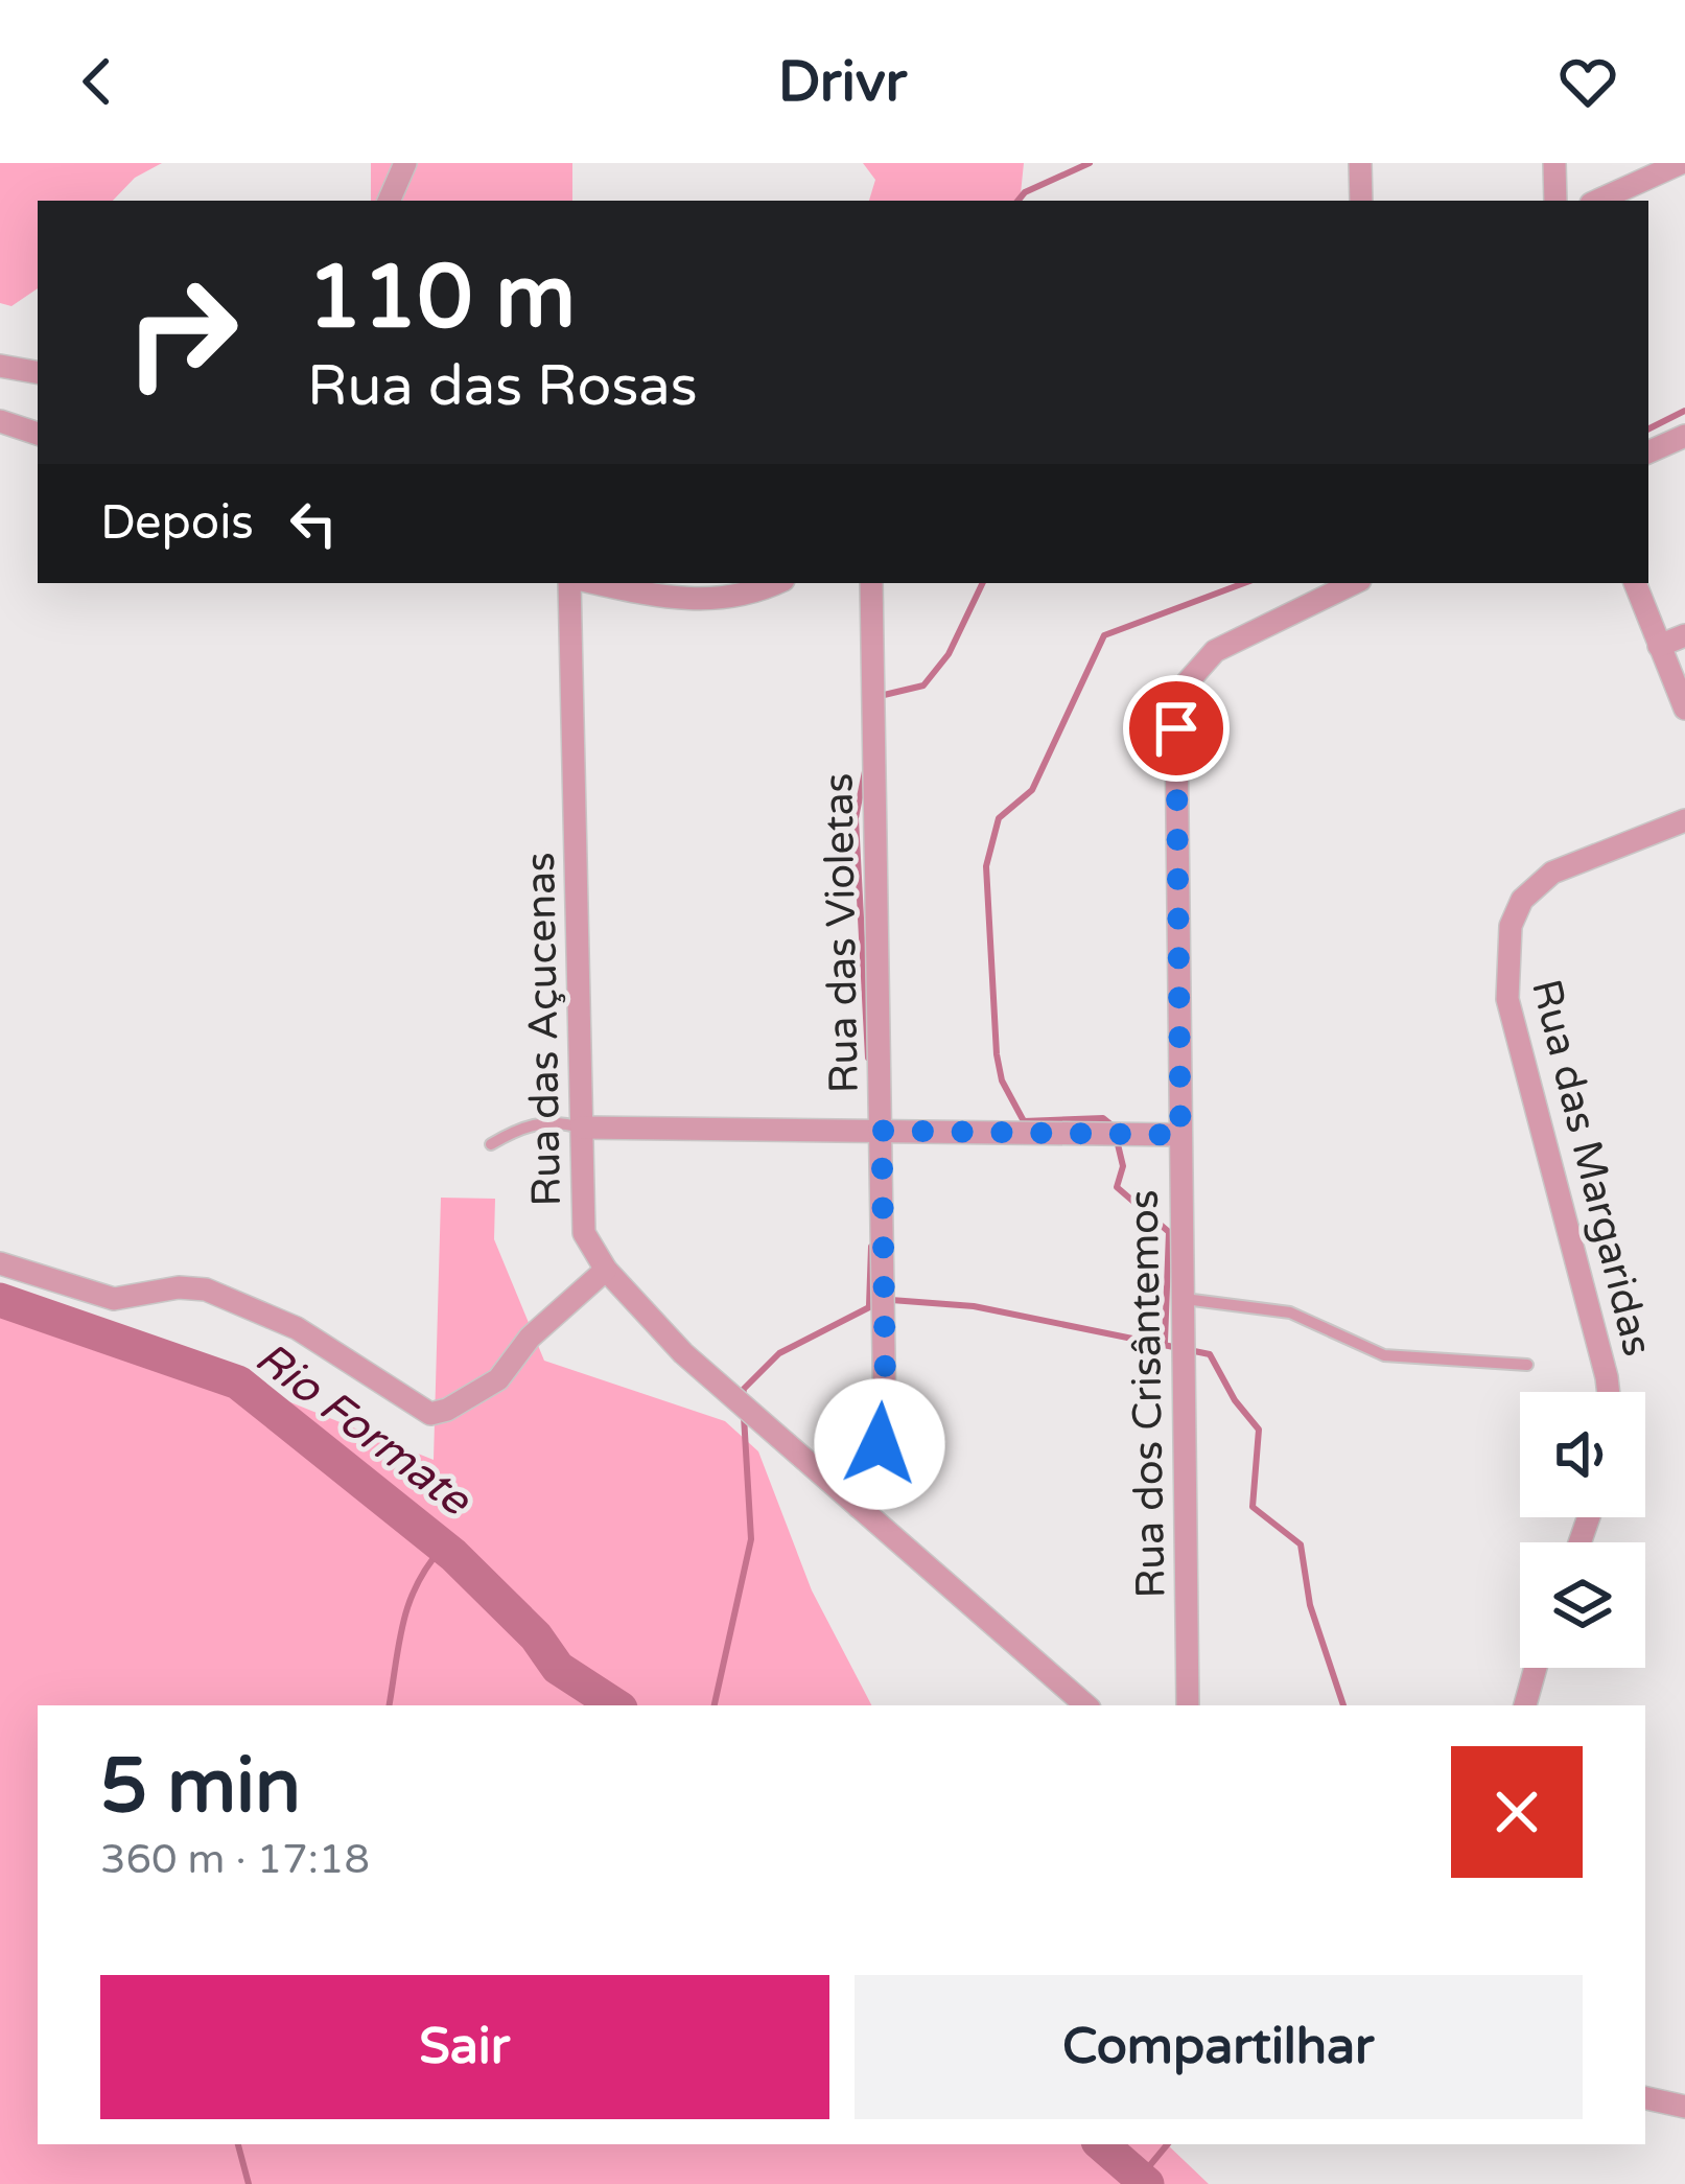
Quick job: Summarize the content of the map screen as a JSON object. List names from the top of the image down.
{
  "streets": {
    "street": [
      "Rua das Violetas",
      "Rua das Açucenas",
      "Rua das Margaridas",
      "Rua dos Crisântemos"
    ]
  },
  "crossings": [
    ["Rua das Violetas", "Rua das Açucenas"]
  ],
  "water": ["Rio Formate"],
  "page": {
    "header": "Drivr",
    "turn": ["110 m", "Rua das Rosas"],
    "then": "Depois",
    "heading": ["5 min", "360 m · 17:18"],
    "buttons": ["Sair", "Compartilhar"]
  }
}
